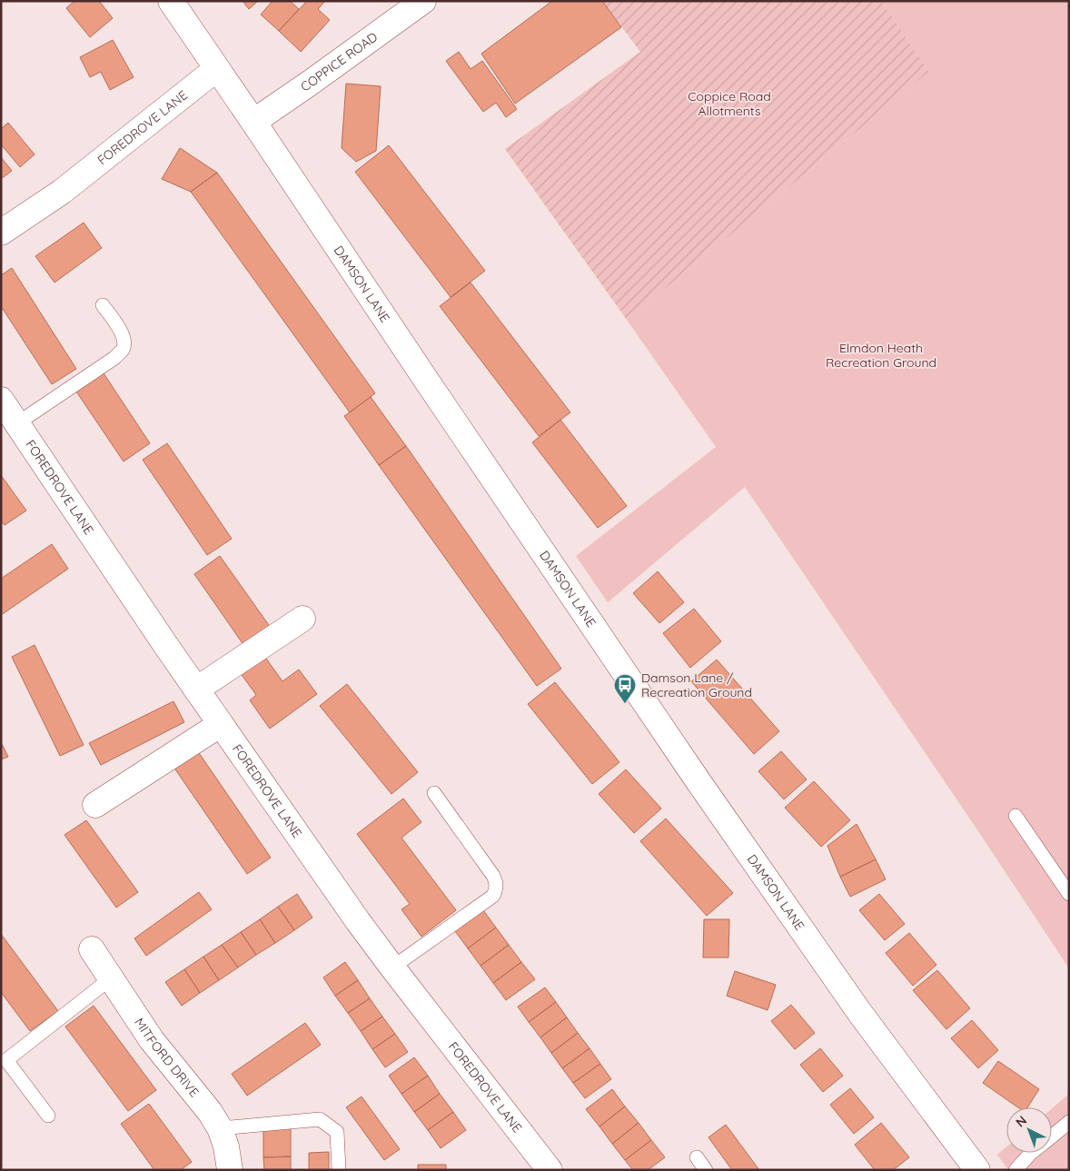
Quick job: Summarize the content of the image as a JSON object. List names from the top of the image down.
{
  "streets": {
    "street": [
      "COPPICE ROAD",
      "FOREDROVE LANE",
      "DAMSON LANE",
      "MITFORD DRIVE"
    ]
  },
  "crossings": [
    ["COPPICE ROAD", "DAMSON LANE"],
    ["FOREDROVE LANE", "DAMSON LANE"]
  ],
  "parks": ["Coppice Road Allotments", "Elmdon Heath Recreation Ground"],
  "places": {
    "bus stop": ["Damson Lane / Recreation Ground"]
  },
  "north": "top left"
}
